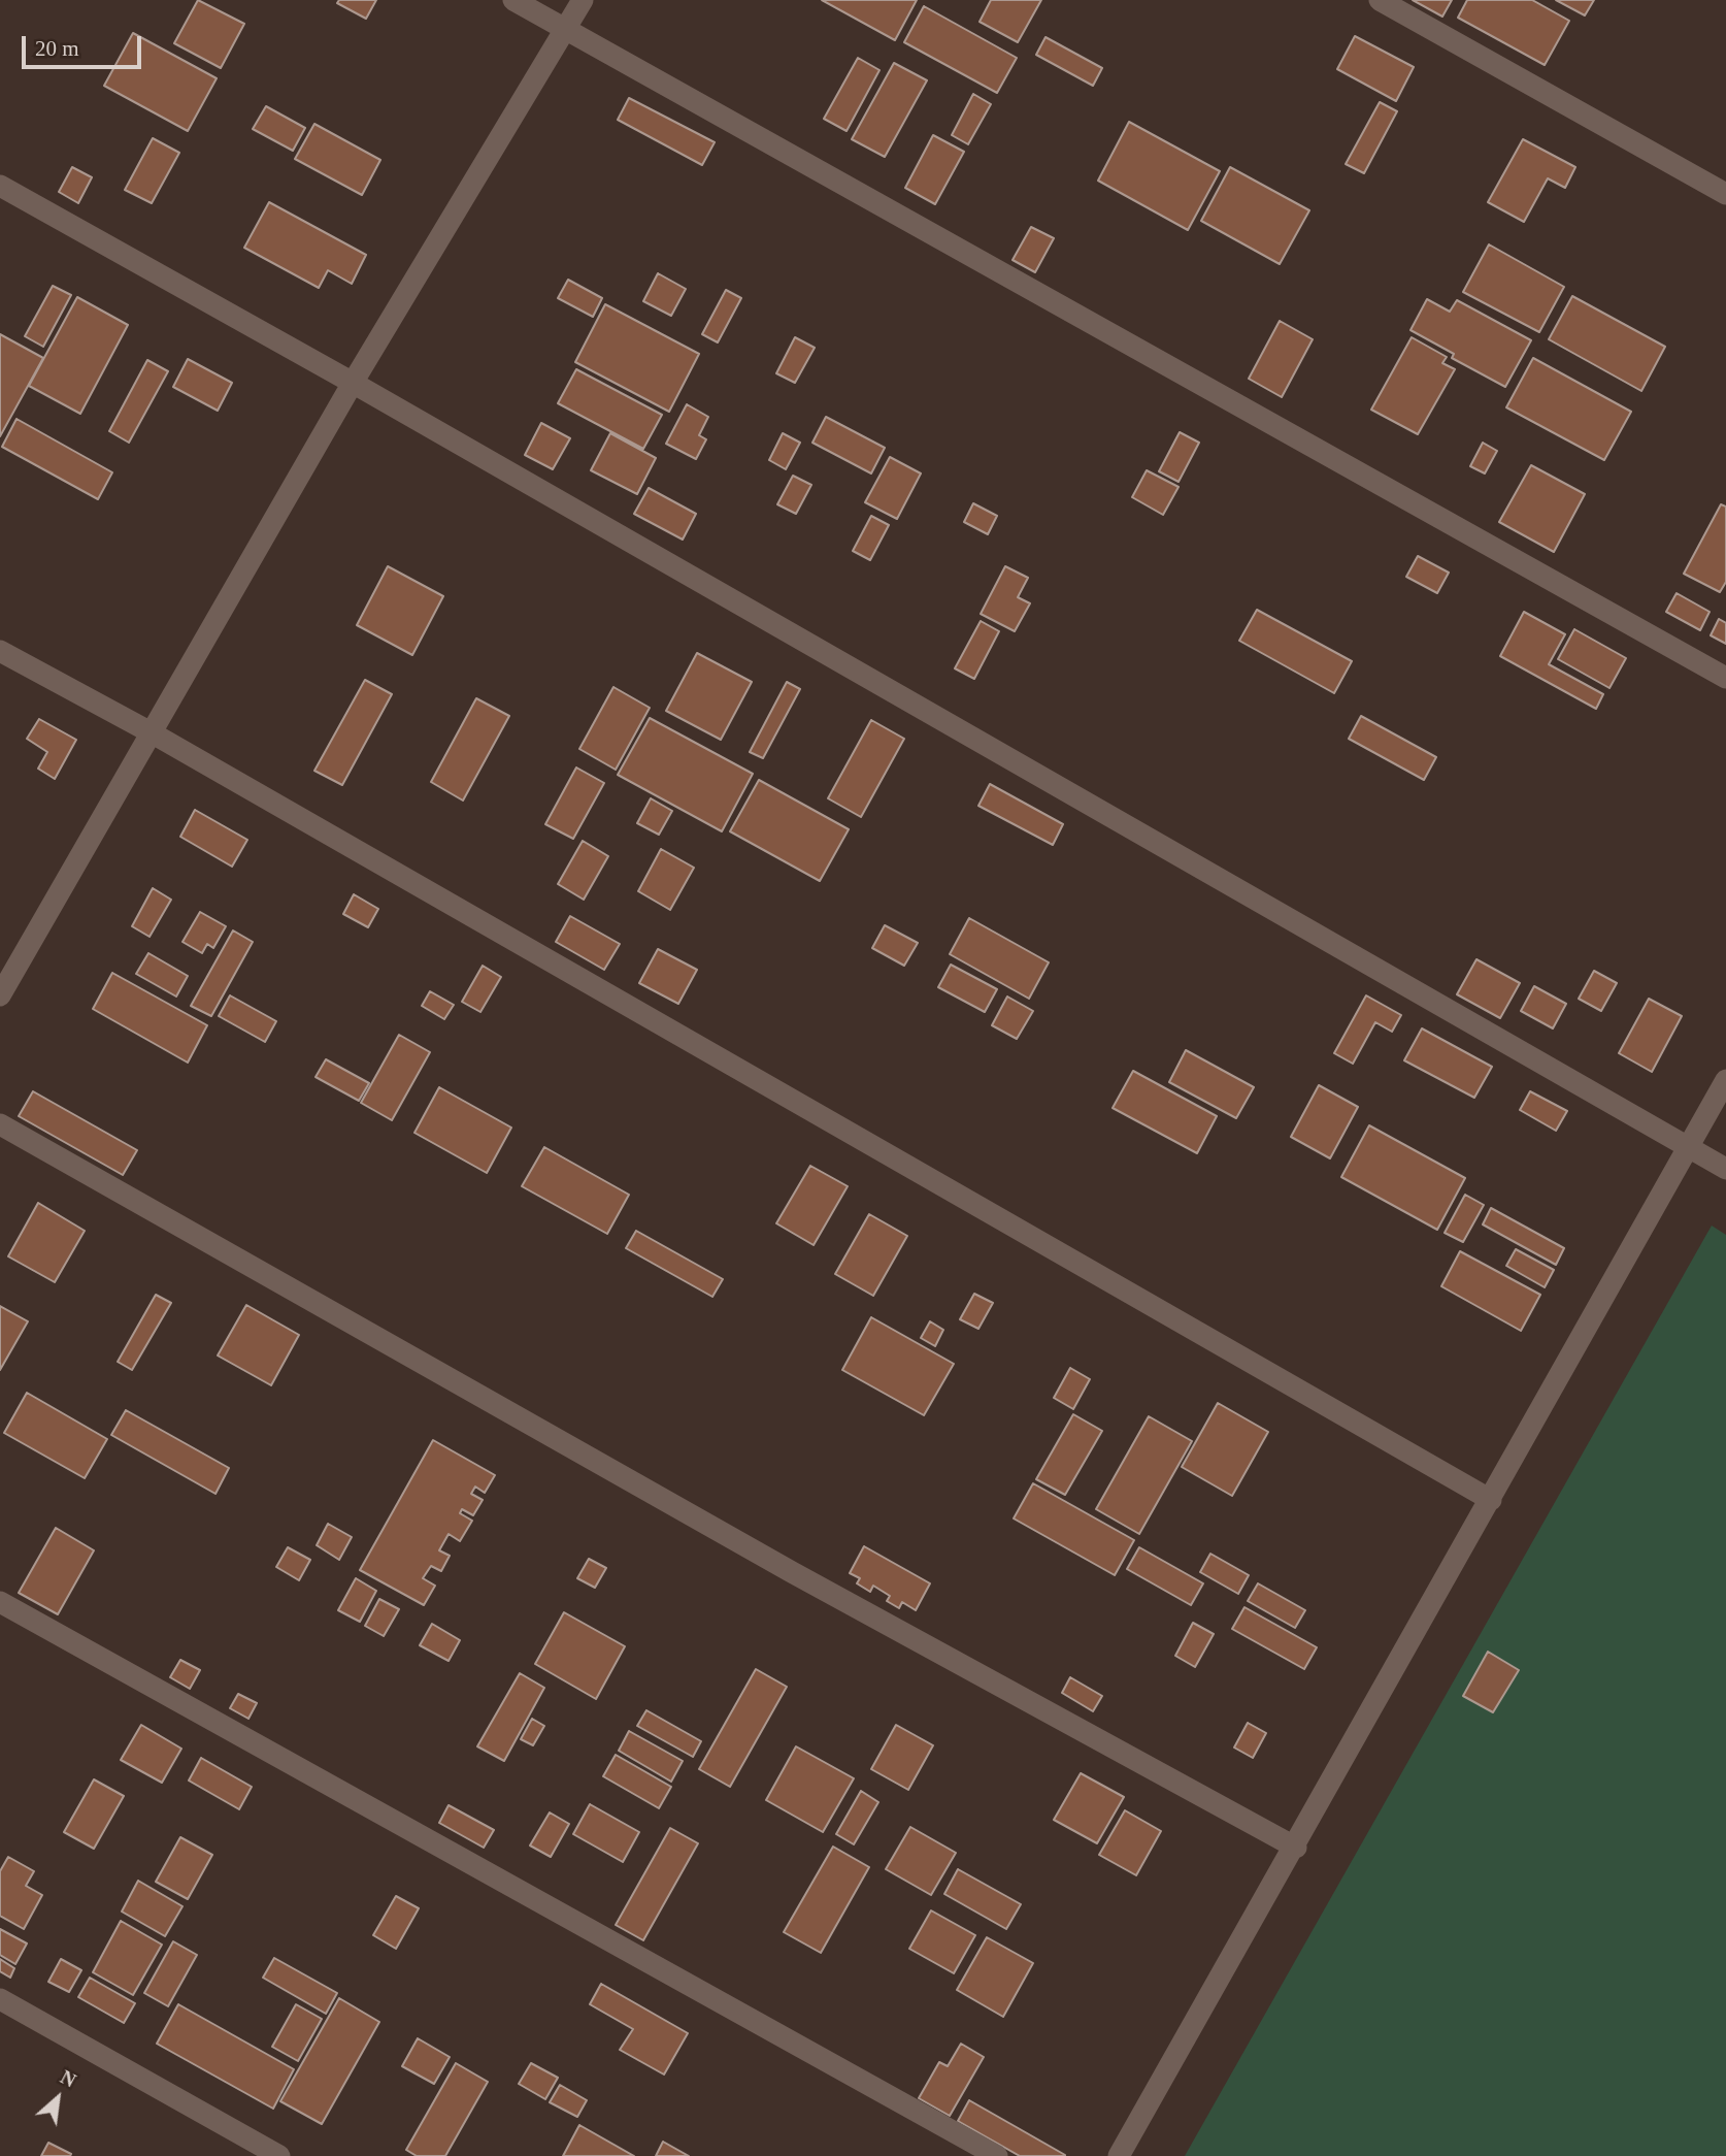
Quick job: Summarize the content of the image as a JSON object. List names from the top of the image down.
{
  "scale_bar": "20 m",
  "north": "top right"
}
